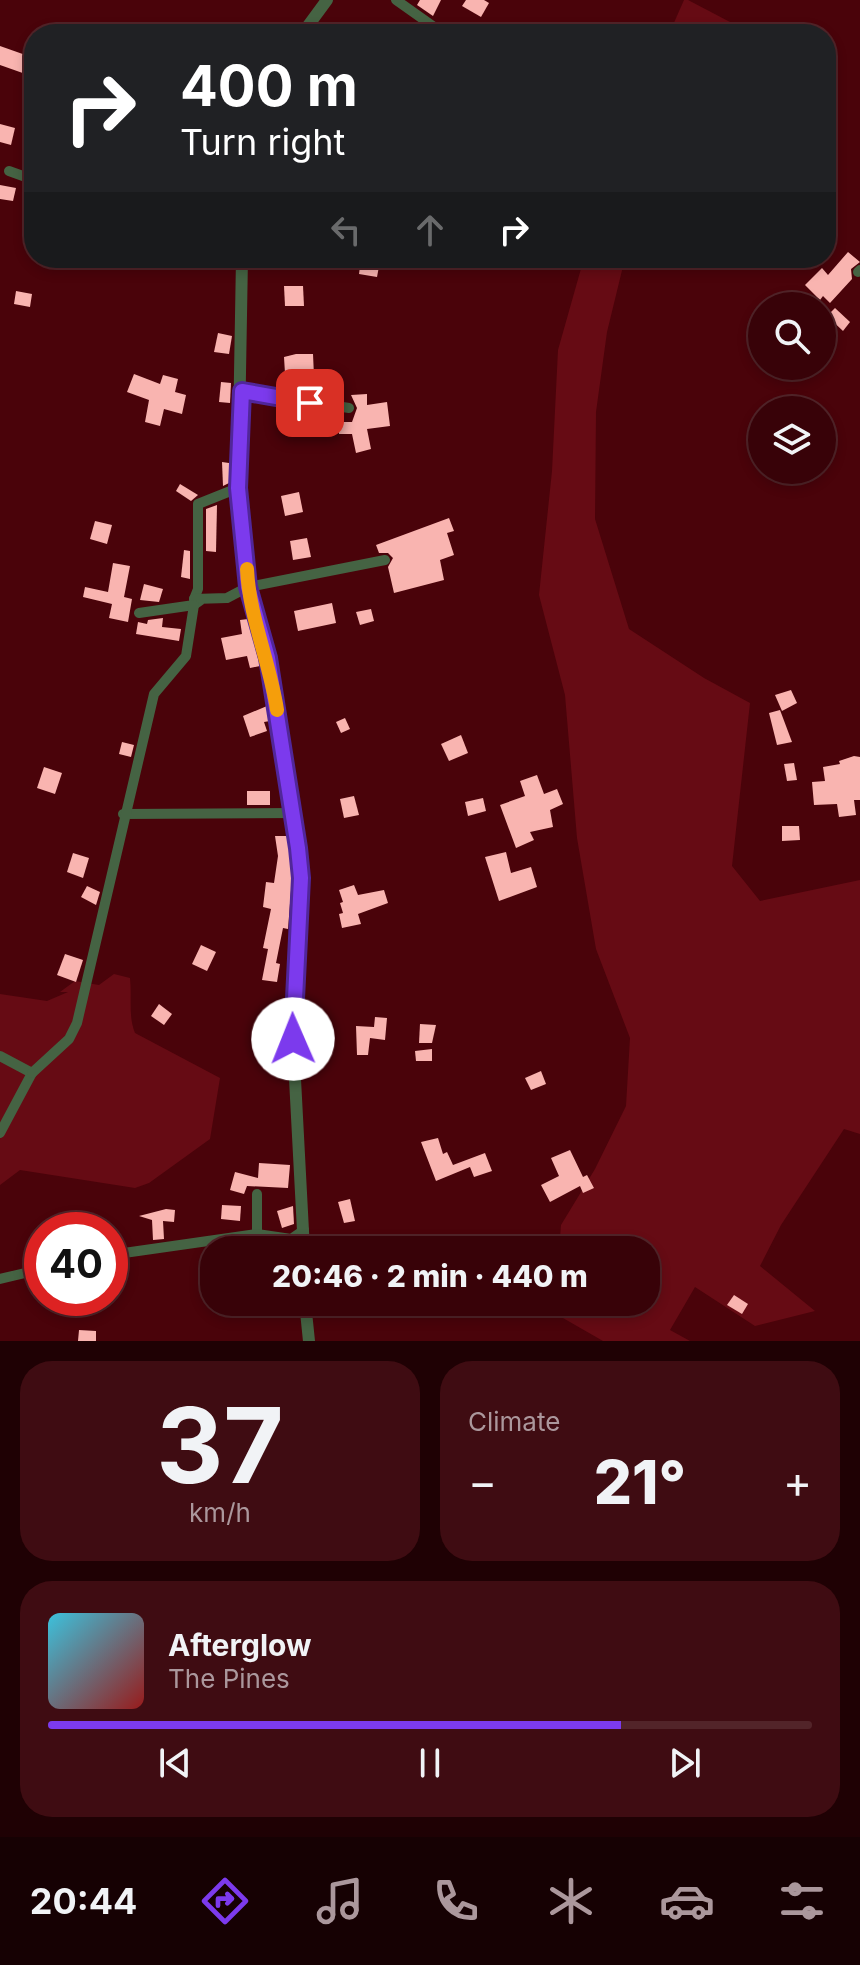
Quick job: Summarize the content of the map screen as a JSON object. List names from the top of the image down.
{
  "page": {
    "turn": ["400 m", "Turn right"],
    "limit": "40",
    "trip": "20:46 · 2 min · 440 m",
    "tile": [
      ["37", "km/h"],
      "Climate"
    ],
    "heat": ["−", "21°", "+"],
    "song": ["Afterglow", "The Pines"],
    "tabs": "20:44"
  }
}
